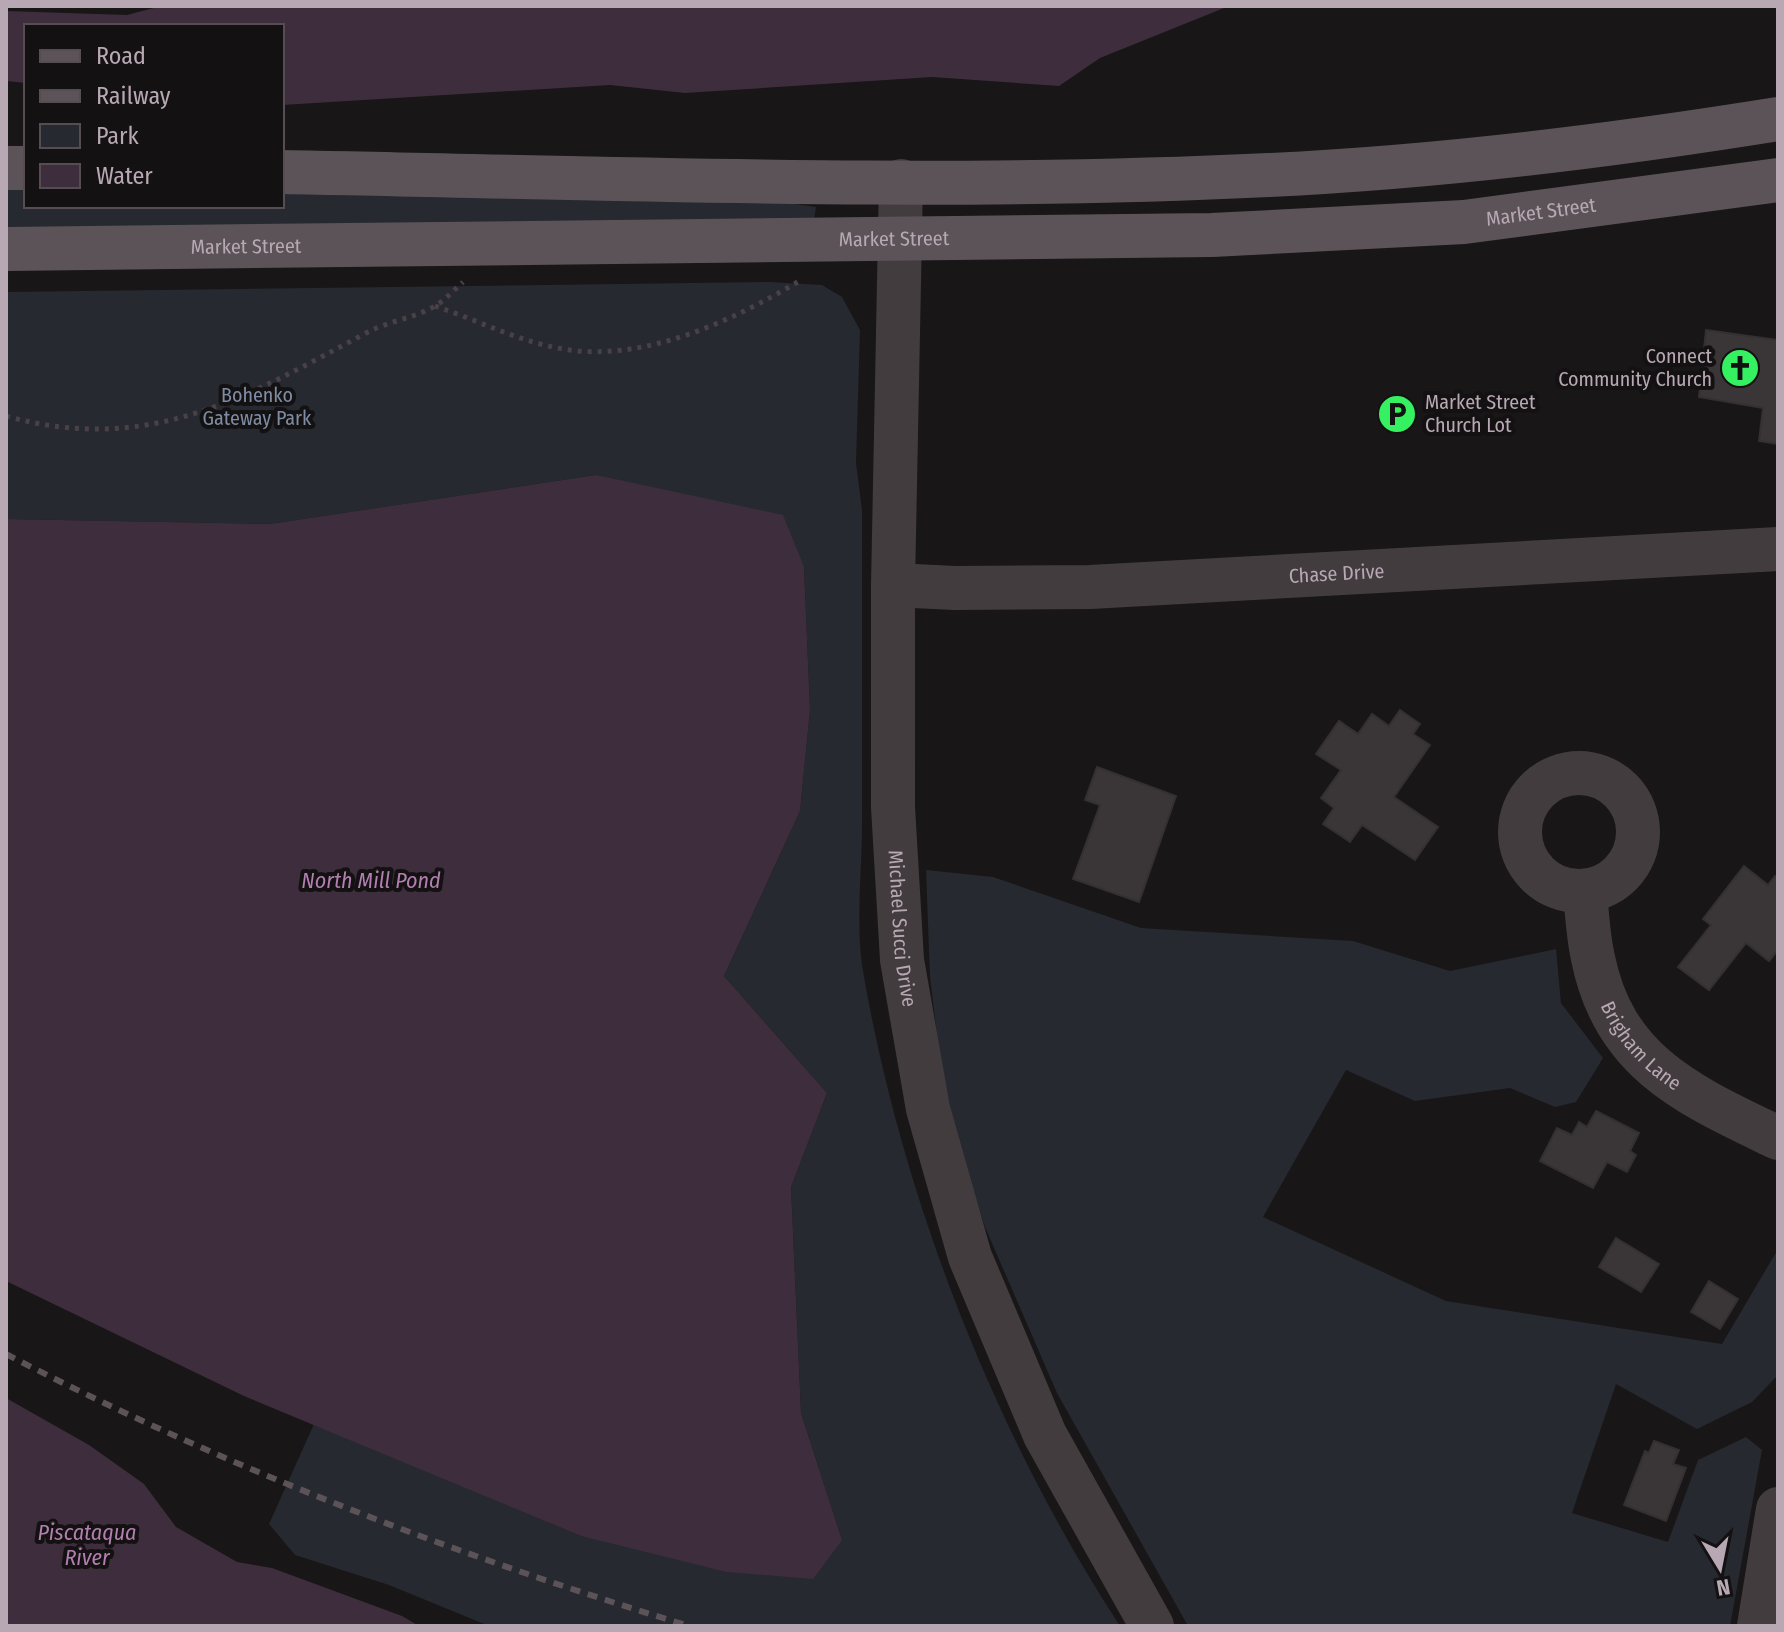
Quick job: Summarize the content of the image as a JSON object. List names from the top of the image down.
{
  "streets": {
    "main road": ["Market Street"],
    "street": ["Chase Drive", "Michael Succi Drive", "Brigham Lane"]
  },
  "crossings": [
    ["Market Street", "Michael Succi Drive"],
    ["Chase Drive", "Michael Succi Drive"]
  ],
  "water": ["North Mill Pond", "Piscataqua River"],
  "parks": ["Bohenko Gateway Park"],
  "places": {
    "church": ["Connect Community Church"],
    "parking": ["Market Street Church Lot"]
  },
  "legend": [
    "Road",
    "Railway",
    "Park",
    "Water"
  ],
  "north": "bottom"
}
